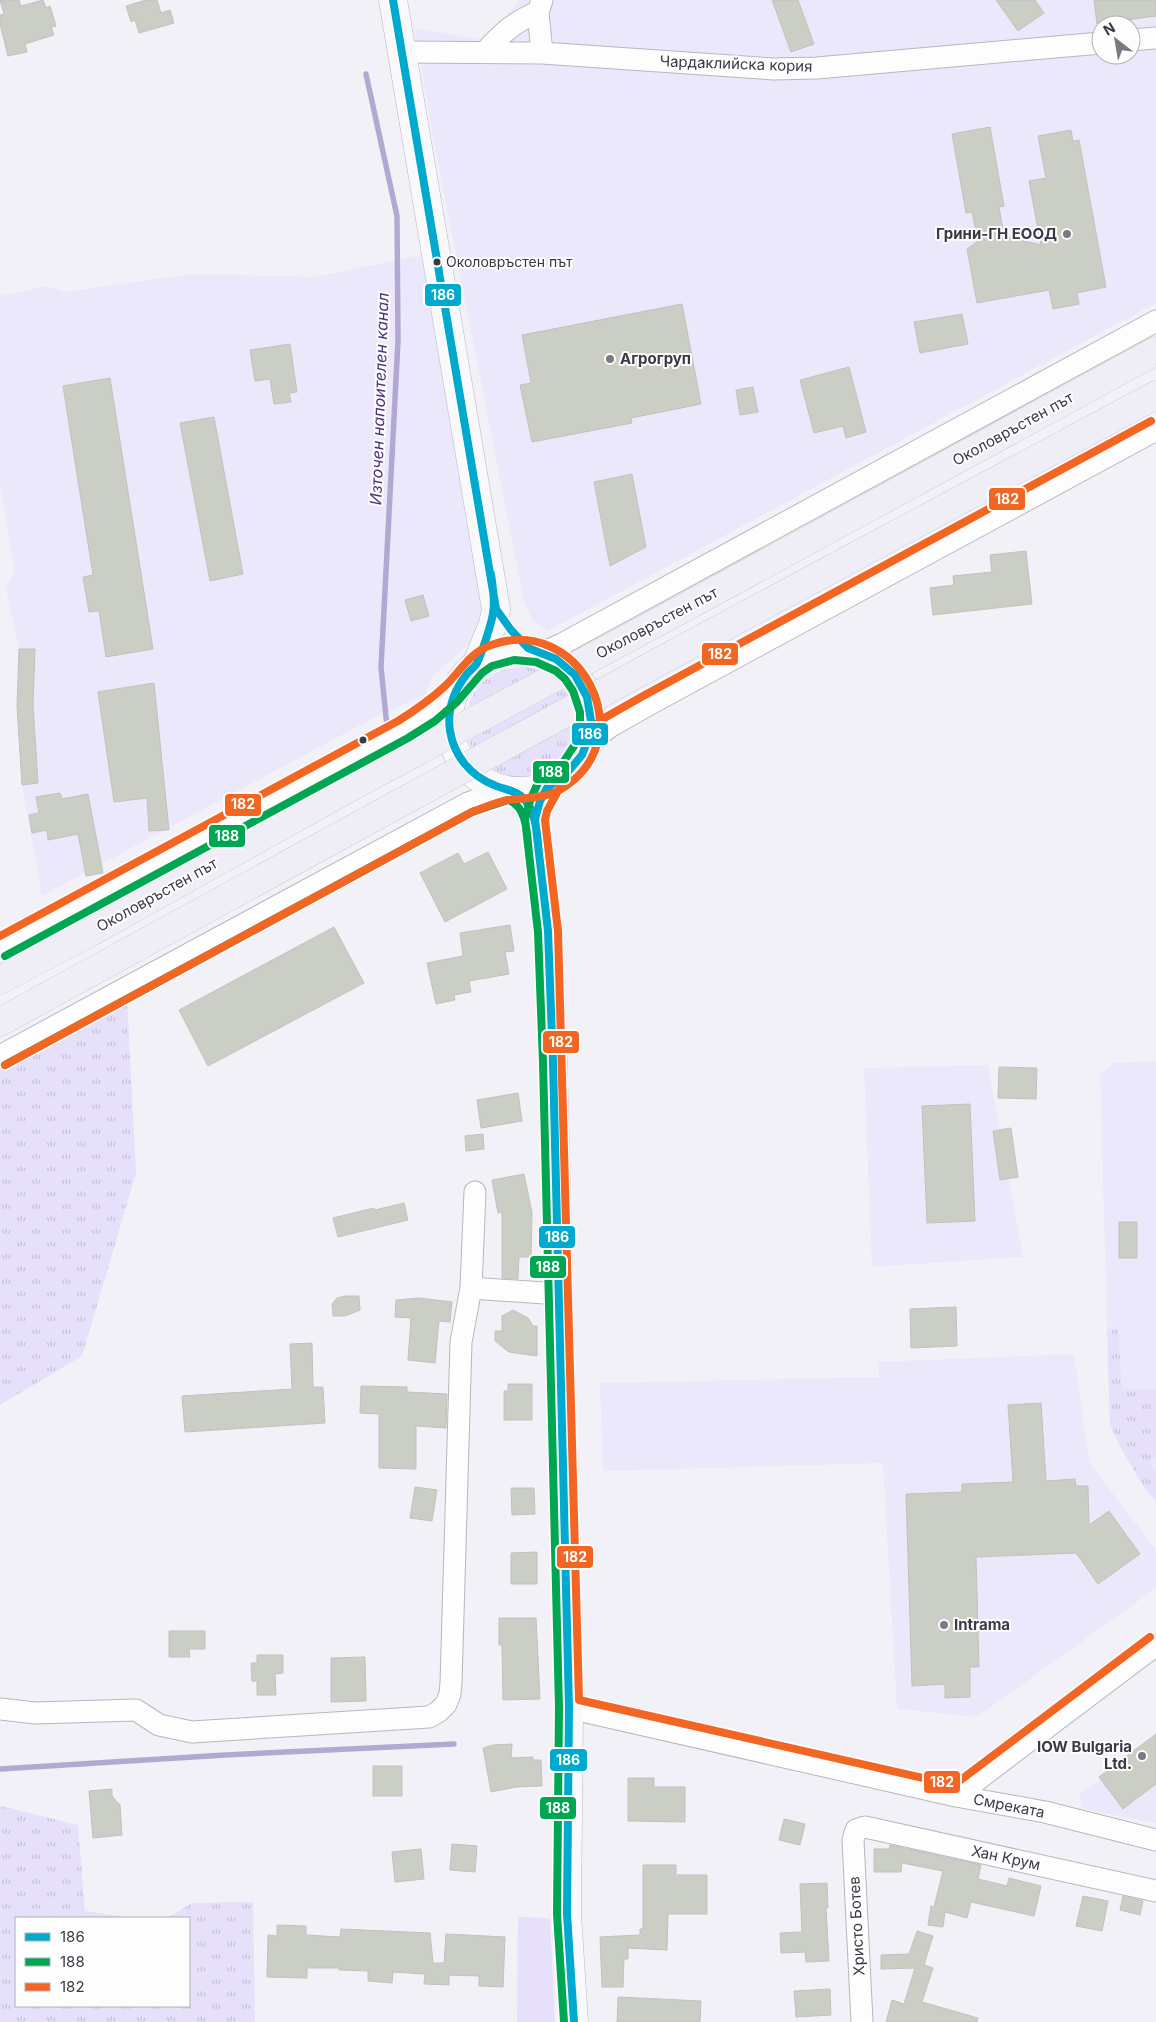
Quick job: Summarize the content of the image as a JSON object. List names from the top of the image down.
{
  "streets": {
    "highway": ["Околовръстен път"],
    "street": [
      "Чардаклийска кория",
      "Смреката",
      "Хан Крум",
      "Христо Ботев"
    ]
  },
  "crossings": [
    ["Хан Крум", "Христо Ботев"]
  ],
  "water": ["Източен напоителен канал"],
  "places": [
    "Грини-ГН ЕООД",
    "Околовръстен път",
    "Агрогруп",
    "Intrama",
    "IOW Bulgaria Ltd."
  ],
  "lines": ["transit line 186", "transit line 182", "transit line 188"],
  "legend": ["186", "188", "182"],
  "north": "top left"
}
